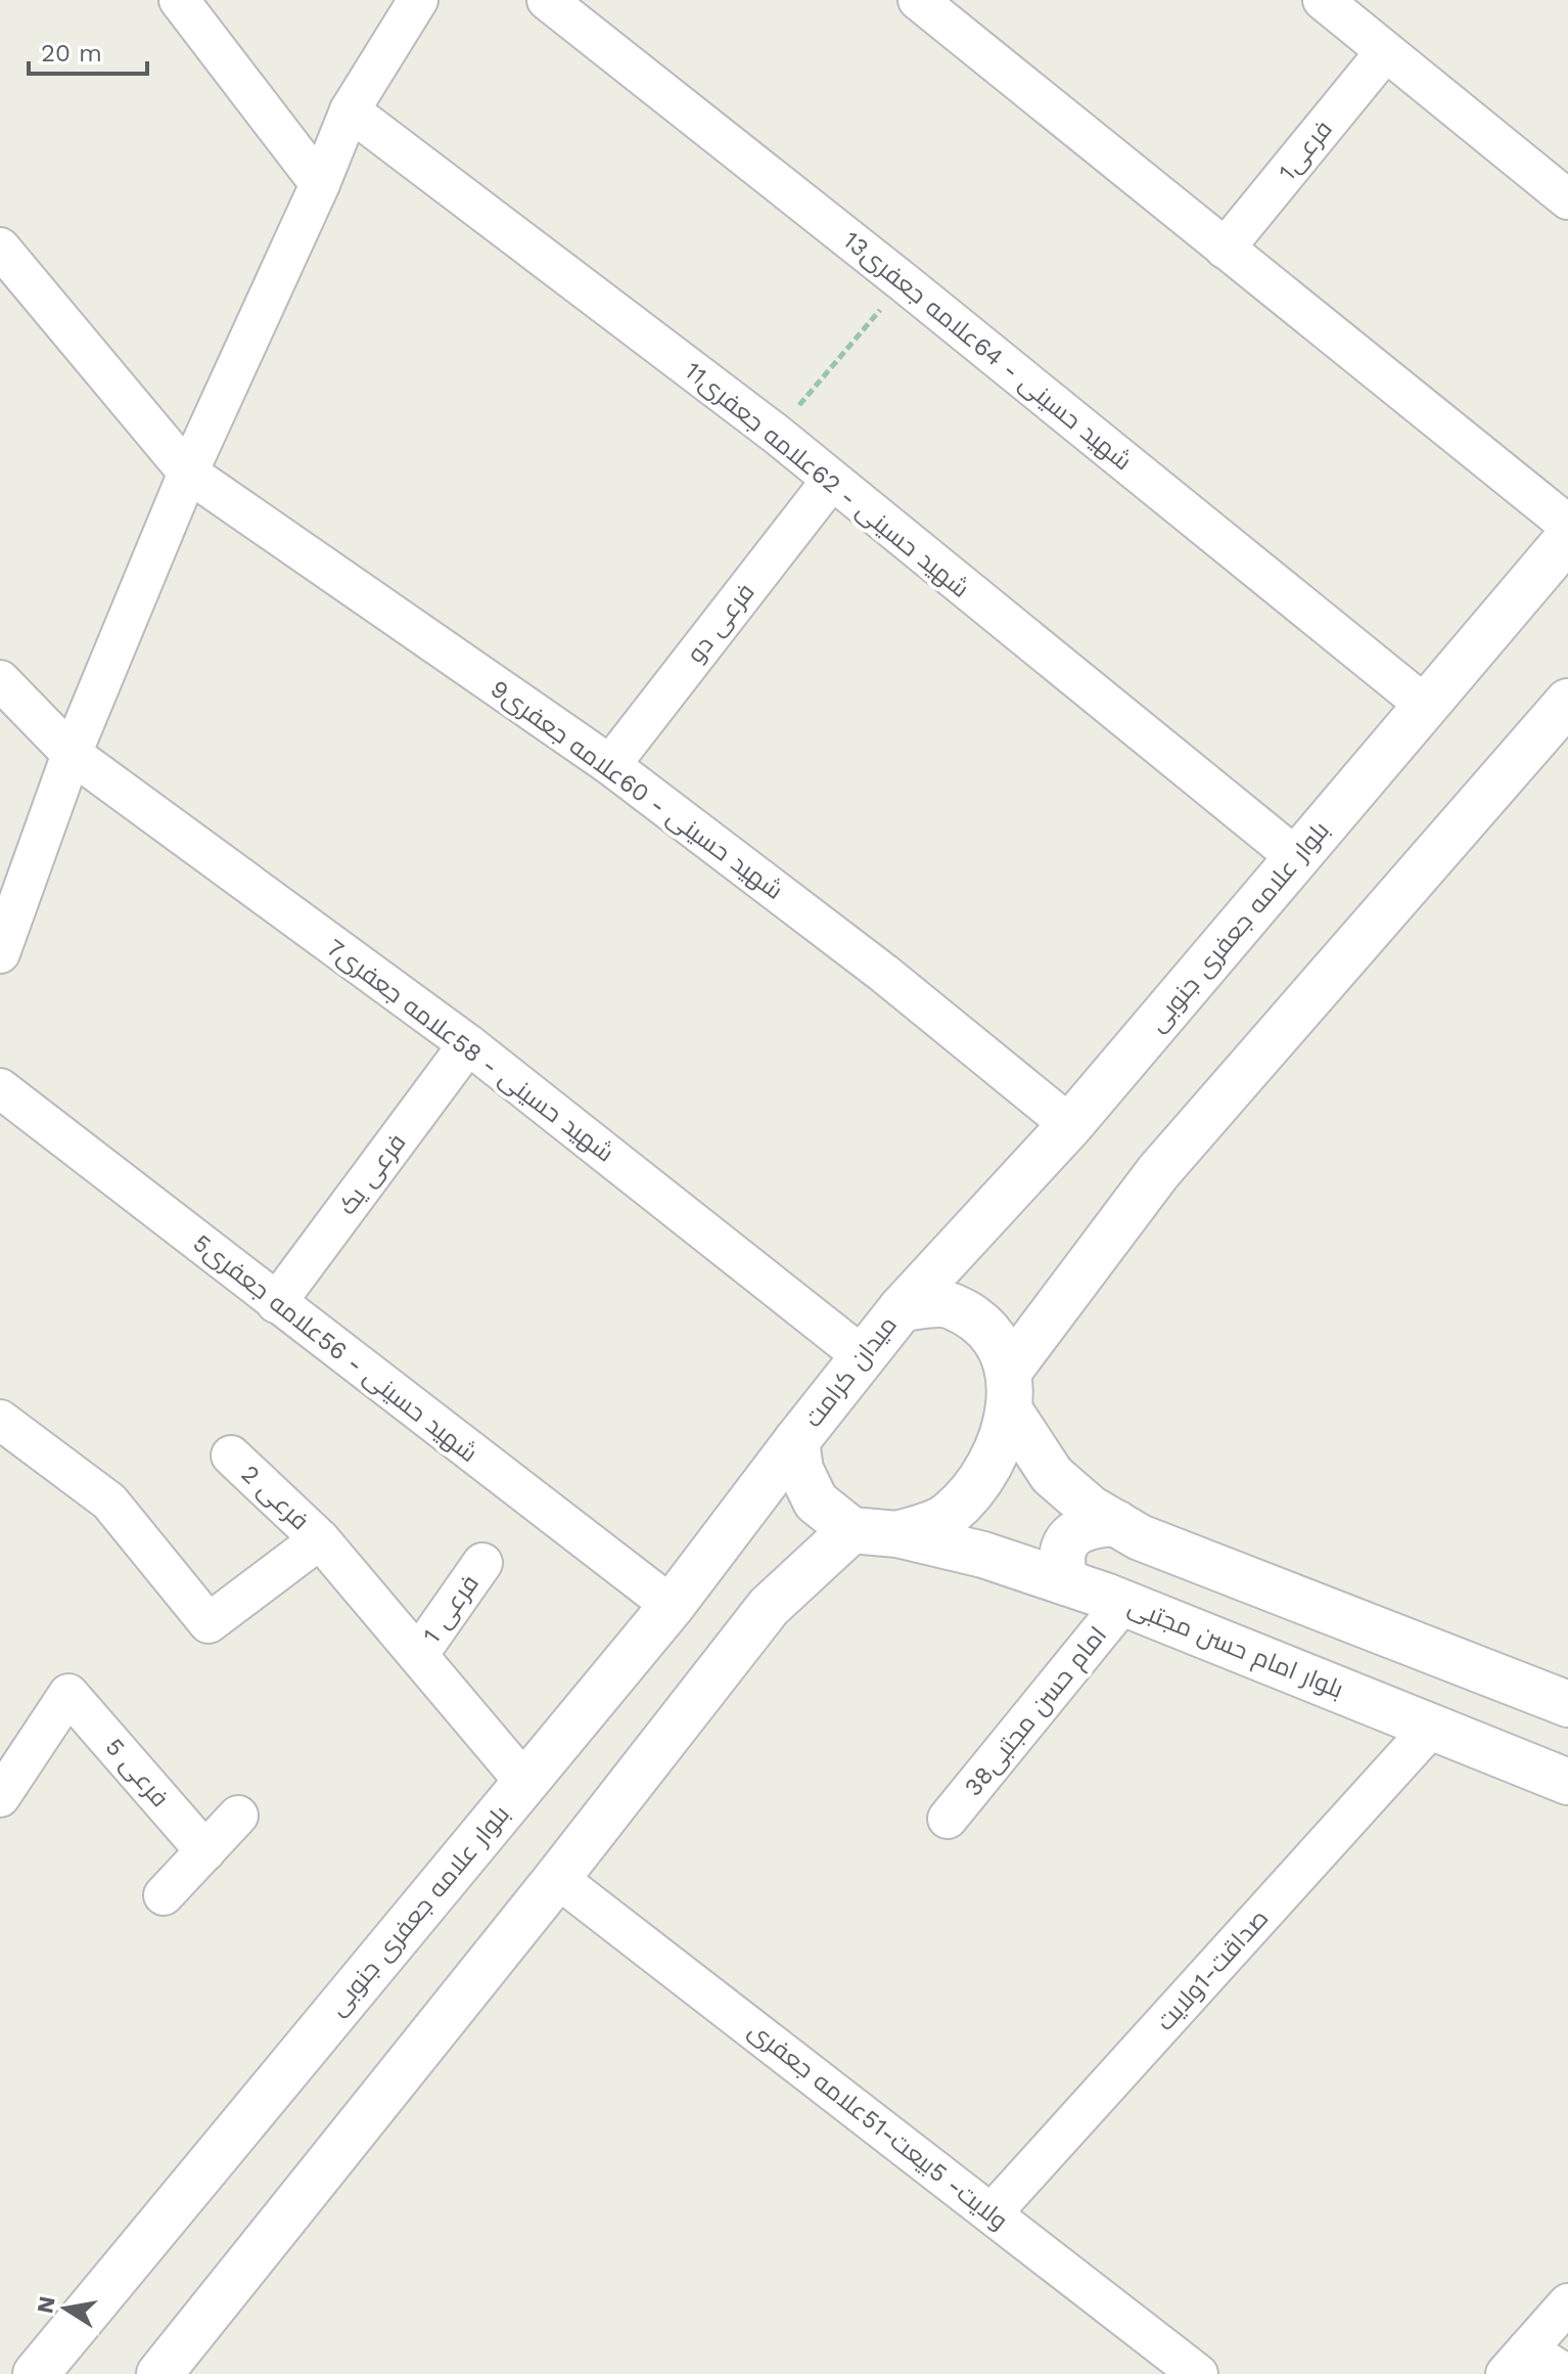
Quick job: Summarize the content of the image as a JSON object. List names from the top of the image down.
{
  "streets": {
    "main road": ["بلوار علامه جعفری جنوبی", "میدان کرامت", "بلوار امام حسن مجتبی"],
    "street": [
      "فرعی1",
      "13شهید حسینی - 64علامه جعفری",
      "11شهید حسینی - 62علامه جعفری",
      "فرعی دو",
      "9شهید حسینی - 60علامه جعفری",
      "7شهید حسینی - 58علامه جعفری",
      "فرعی یک",
      "5شهید حسینی - 56علامه جعفری",
      "فرعی 2",
      "فرعی 1",
      "38امام حسن مجتبی",
      "فرعی 5",
      "صداقت-1ولایت",
      "ولایت- 5بیعت-51علامه جعفری"
    ]
  },
  "crossings": [
    ["13شهید حسینی - 64علامه جعفری", "بلوار علامه جعفری جنوبی"],
    ["11شهید حسینی - 62علامه جعفری", "فرعی دو"],
    ["11شهید حسینی - 62علامه جعفری", "بلوار علامه جعفری جنوبی"],
    ["فرعی دو", "9شهید حسینی - 60علامه جعفری"],
    ["9شهید حسینی - 60علامه جعفری", "بلوار علامه جعفری جنوبی"],
    ["بلوار علامه جعفری جنوبی", "7شهید حسینی - 58علامه جعفری"],
    ["بلوار علامه جعفری جنوبی", "5شهید حسینی - 56علامه جعفری"],
    ["بلوار علامه جعفری جنوبی", "میدان کرامت"],
    ["بلوار علامه جعفری جنوبی", "فرعی 2"],
    ["بلوار علامه جعفری جنوبی", "بلوار امام حسن مجتبی"],
    ["7شهید حسینی - 58علامه جعفری", "فرعی یک"],
    ["7شهید حسینی - 58علامه جعفری", "میدان کرامت"],
    ["7شهید حسینی - 58علامه جعفری", "بلوار امام حسن مجتبی"],
    ["فرعی یک", "5شهید حسینی - 56علامه جعفری"],
    ["میدان کرامت", "بلوار امام حسن مجتبی"],
    ["فرعی 2", "فرعی 1"],
    ["بلوار امام حسن مجتبی", "38امام حسن مجتبی"],
    ["بلوار امام حسن مجتبی", "صداقت-1ولایت"],
    ["صداقت-1ولایت", "ولایت- 5بیعت-51علامه جعفری"]
  ],
  "scale_bar": "20 m",
  "north": "left"
}
